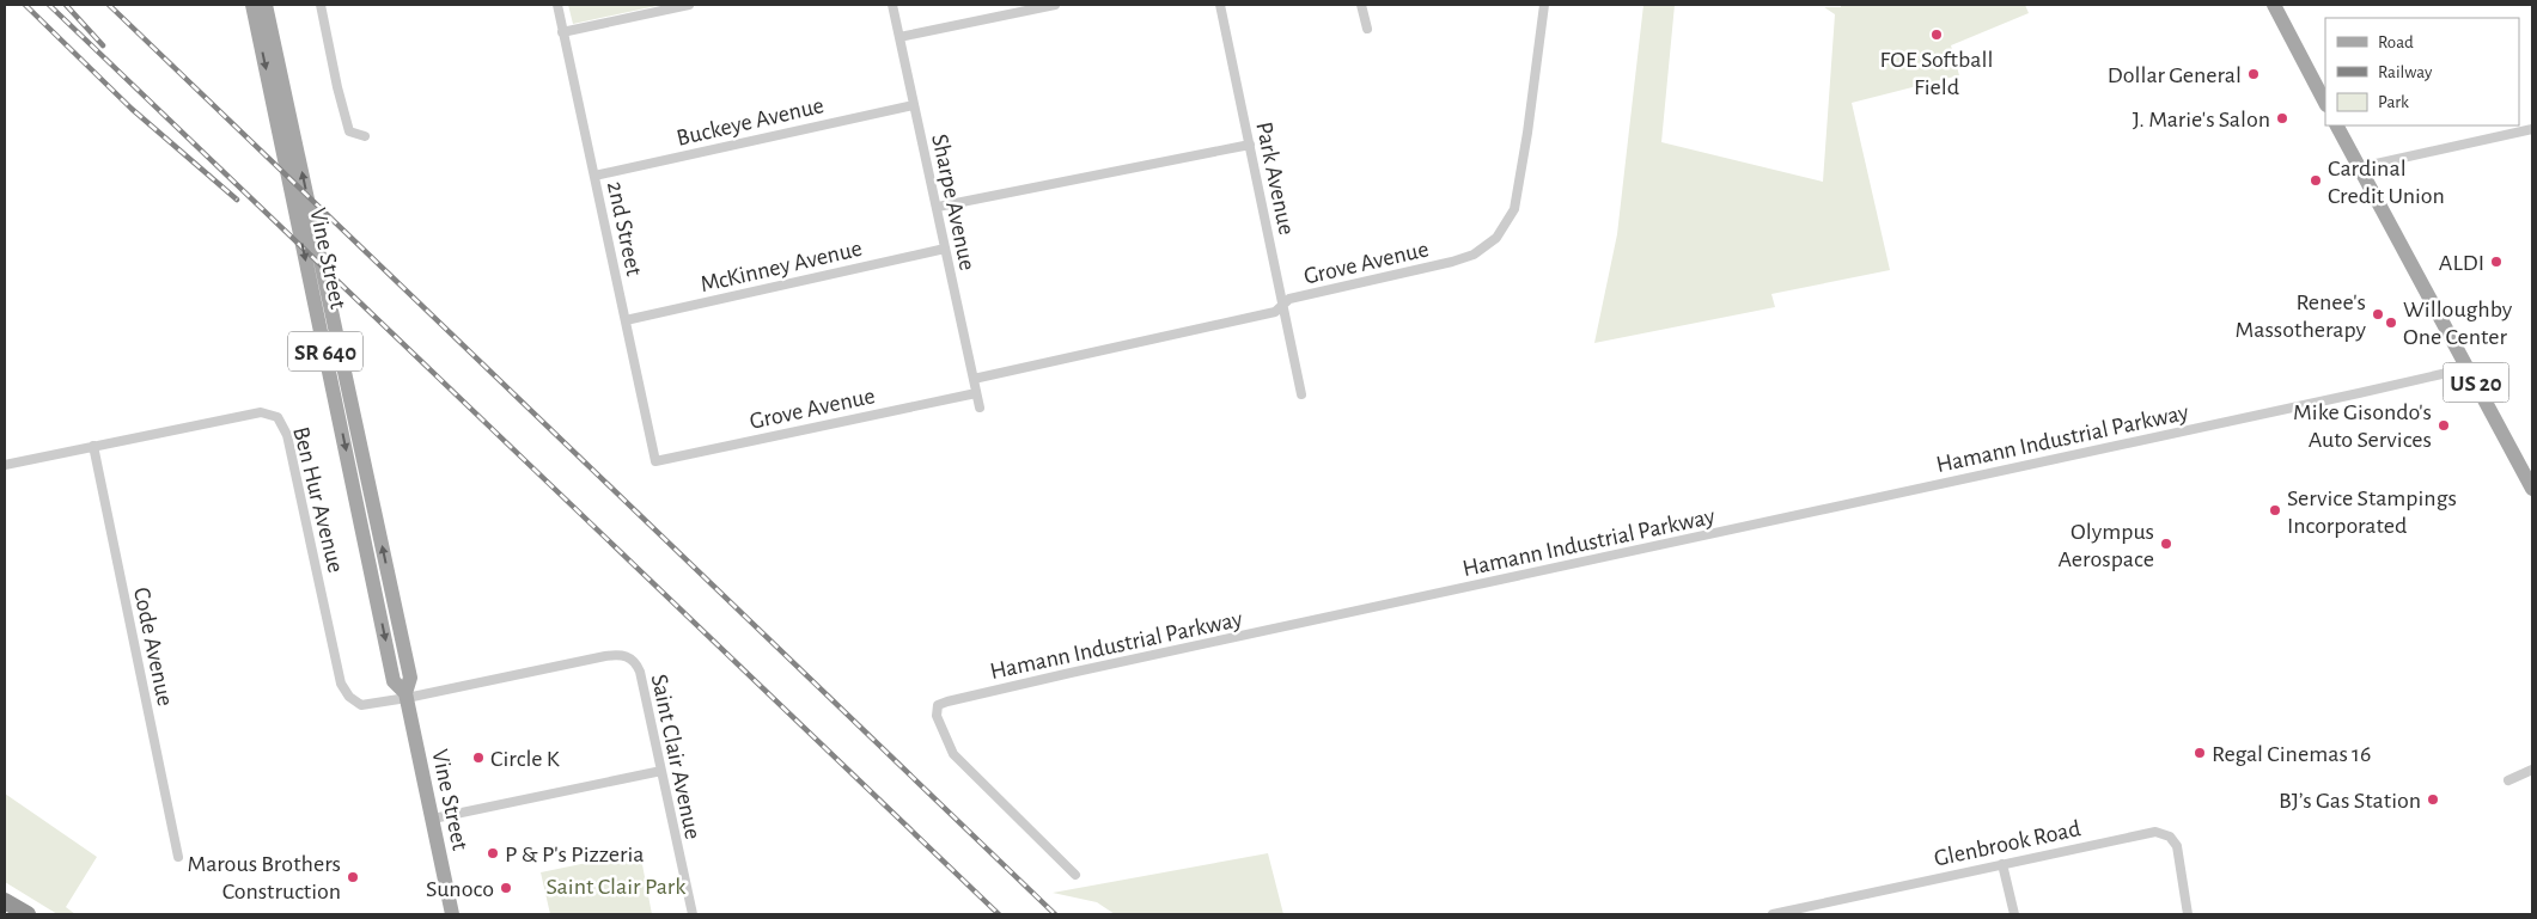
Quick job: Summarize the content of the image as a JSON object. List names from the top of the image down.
{
  "streets": {
    "main road": ["Vine Street", "SR 640", "US 20"],
    "street": [
      "Buckeye Avenue",
      "Park Avenue",
      "Sharpe Avenue",
      "2nd Street",
      "Grove Avenue",
      "McKinney Avenue",
      "Hamann Industrial Parkway",
      "Ben Hur Avenue",
      "Code Avenue",
      "Saint Clair Avenue",
      "Glenbrook Road"
    ]
  },
  "crossings": [
    ["Buckeye Avenue", "Sharpe Avenue"],
    ["Buckeye Avenue", "2nd Street"],
    ["Park Avenue", "Grove Avenue"],
    ["Sharpe Avenue", "Grove Avenue"],
    ["Sharpe Avenue", "McKinney Avenue"],
    ["2nd Street", "Grove Avenue"],
    ["2nd Street", "McKinney Avenue"],
    ["Vine Street", "Ben Hur Avenue"],
    ["Vine Street", "Saint Clair Avenue"],
    ["US 20", "Hamann Industrial Parkway"],
    ["Ben Hur Avenue", "Code Avenue"],
    ["Ben Hur Avenue", "Saint Clair Avenue"]
  ],
  "parks": ["Saint Clair Park"],
  "places": [
    "FOE Softball Field",
    "Dollar General",
    "J. Marie's Salon",
    "Cardinal Credit Union",
    "ALDI",
    "Renee's Massotherapy",
    "Willoughby One Center",
    "Mike Gisondo's Auto Services",
    "Service Stampings Incorporated",
    "Olympus Aerospace",
    "Regal Cinemas 16",
    "Circle K",
    "BJ’s Gas Station",
    "P & P's Pizzeria",
    "Marous Brothers Construction",
    "Sunoco"
  ],
  "legend": ["Road", "Railway", "Park"]
}
